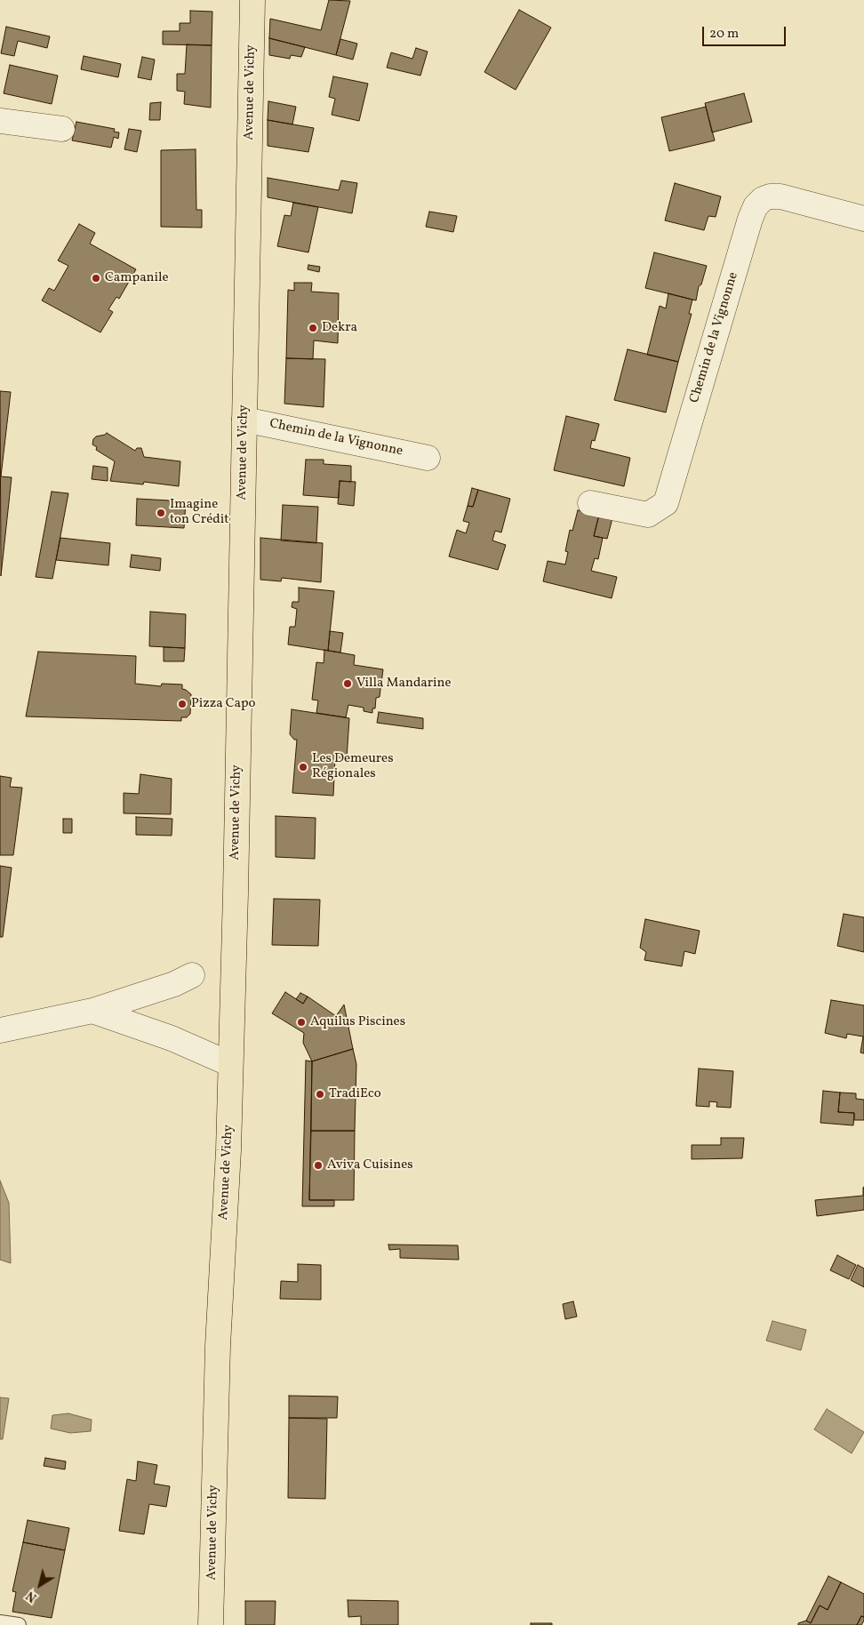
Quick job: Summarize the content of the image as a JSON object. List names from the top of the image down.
{
  "streets": {
    "main road": ["Avenue de Vichy"],
    "street": ["Chemin de la Vignonne"]
  },
  "crossings": [
    ["Avenue de Vichy", "Chemin de la Vignonne"]
  ],
  "places": [
    "Campanile",
    "Dekra",
    "Imagine ton Crédit",
    "Villa Mandarine",
    "Pizza Capo",
    "Les Demeures Régionales",
    "Aquilus Piscines",
    "TradiEco",
    "Aviva Cuisines"
  ],
  "scale_bar": "20 m",
  "north": "bottom left"
}
